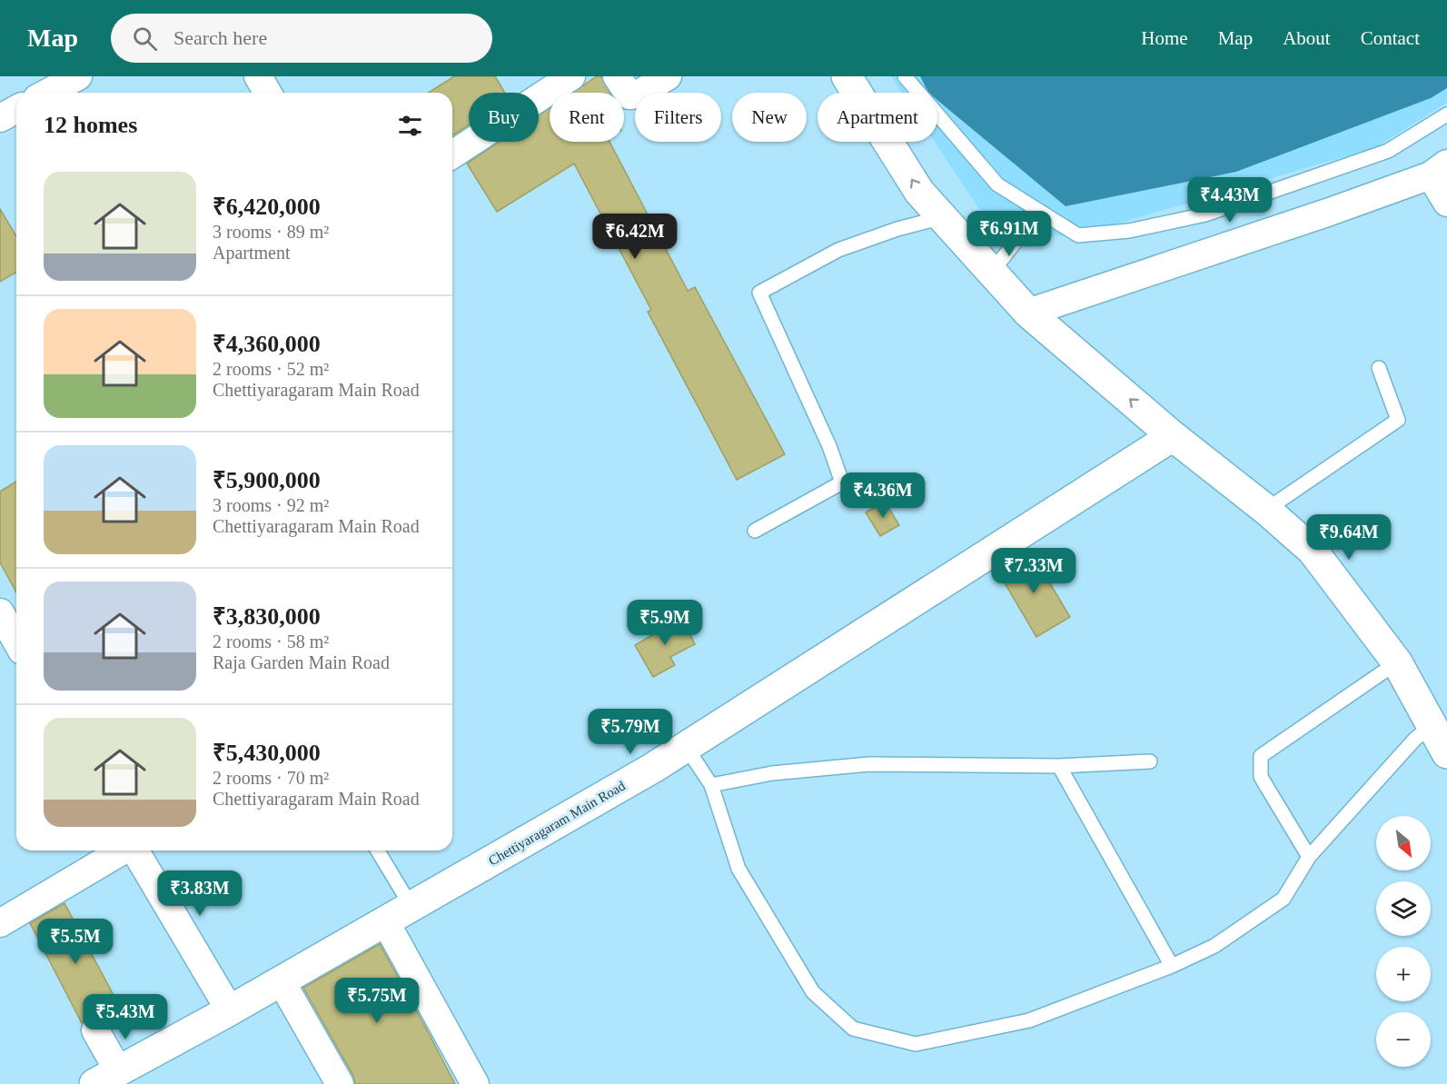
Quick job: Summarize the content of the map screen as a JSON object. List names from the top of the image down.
{
  "streets": {
    "street": ["Chettiyaragaram Main Road"]
  },
  "north": "bottom right",
  "page": {
    "header": "Map",
    "search": "Search here",
    "nav": [
      "Home",
      "Map",
      "About",
      "Contact"
    ],
    "chip": [
      "Buy",
      "Rent",
      "Filters",
      "New",
      "Apartment"
    ],
    "heading": "12 homes",
    "list": [
      {
        "name": "₹6,420,000",
        "note": "3 rooms · 89 m² · Apartment"
      },
      {
        "name": "₹4,360,000",
        "note": "2 rooms · 52 m² · Chettiyaragaram Main Road"
      },
      {
        "name": "₹5,900,000",
        "note": "3 rooms · 92 m² · Chettiyaragaram Main Road"
      },
      {
        "name": "₹3,830,000",
        "note": "2 rooms · 58 m² · Raja Garden Main Road"
      },
      {
        "name": "₹5,430,000",
        "note": "2 rooms · 70 m² · Chettiyaragaram Main Road"
      }
    ],
    "price": [
      "₹4.43M",
      "₹6.91M",
      "₹6.42M",
      "₹4.36M",
      "₹9.64M",
      "₹7.33M",
      "₹5.9M",
      "₹5.79M",
      "₹3.83M",
      "₹5.5M",
      "₹5.75M",
      "₹5.43M"
    ],
    "map_buttons": ["+", "−"]
  }
}
